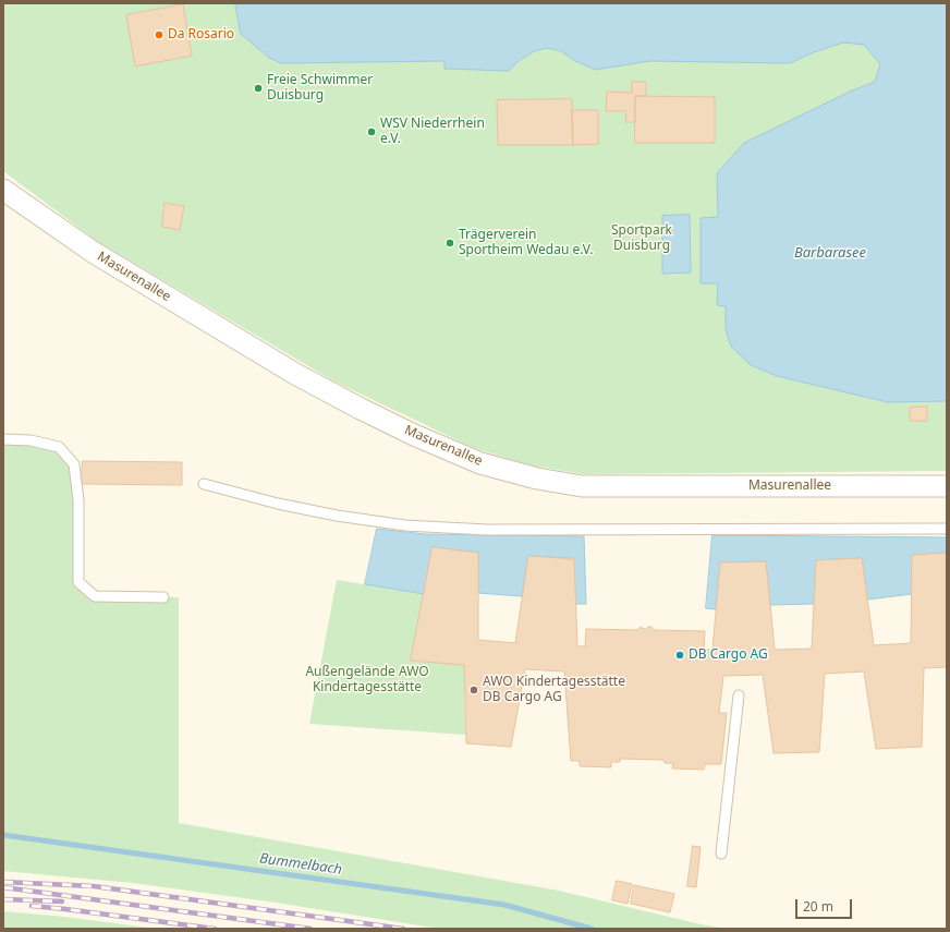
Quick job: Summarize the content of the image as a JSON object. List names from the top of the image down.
{
  "streets": {
    "street": ["Masurenallee"]
  },
  "water": ["Barbarasee", "Bummelbach"],
  "parks": ["Sportpark Duisburg", "Außengelände AWO Kindertagesstätte"],
  "places": [
    "Da Rosario",
    "Freie Schwimmer Duisburg",
    "WSV Niederrhein e.V.",
    "Trägerverein Sportheim Wedau e.V.",
    "DB Cargo AG",
    "AWO Kindertagesstätte DB Cargo AG"
  ],
  "scale_bar": "20 m"
}
